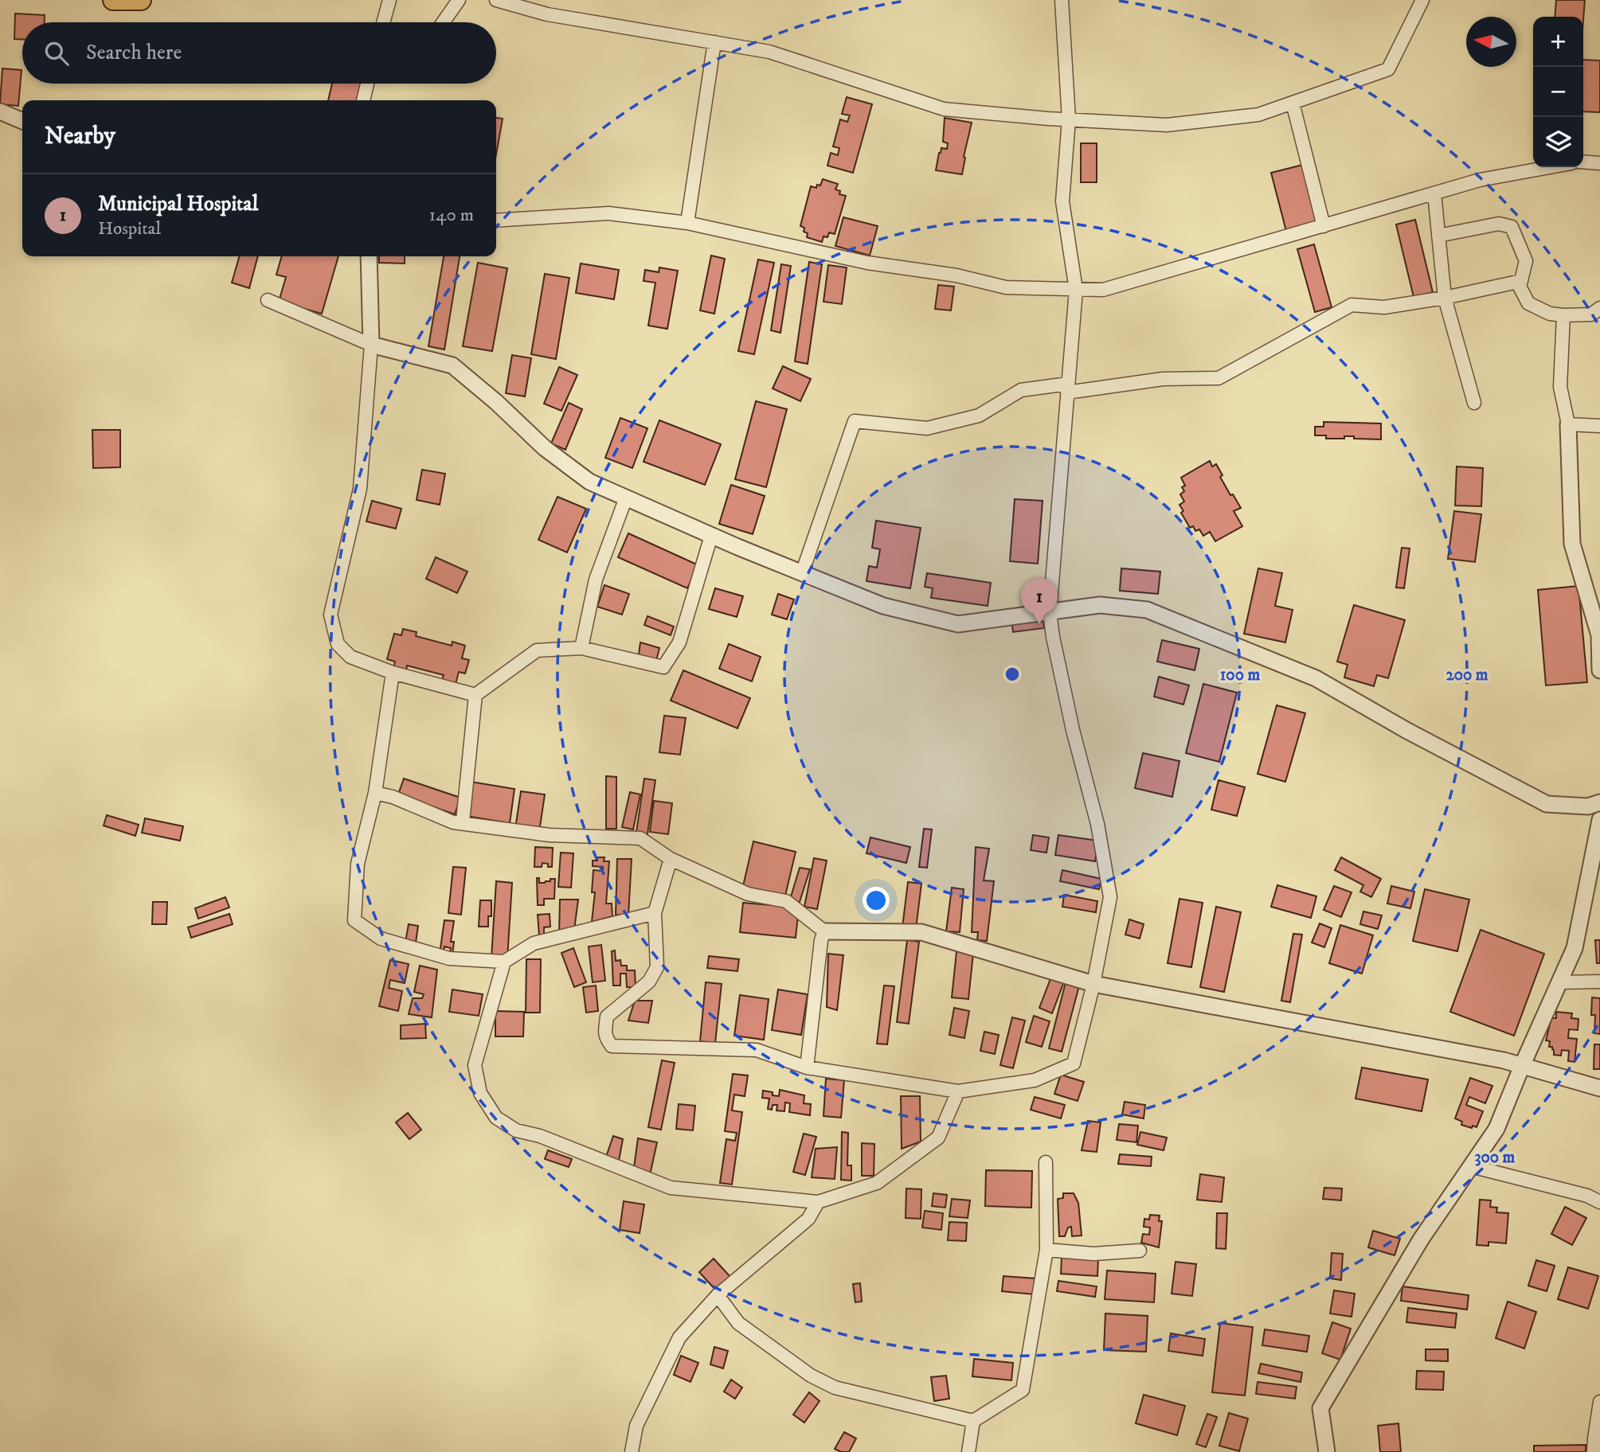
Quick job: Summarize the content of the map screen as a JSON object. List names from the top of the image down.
{
  "north": "left",
  "page": {
    "map_buttons": ["+", "−"],
    "search": "Search here",
    "heading": "Nearby",
    "list": [
      {
        "mark": "1",
        "name": "Municipal Hospital",
        "note": "Hospital",
        "value": "140 m"
      }
    ],
    "pins": "1"
  },
  "rings": ["100 m", "200 m", "300 m"]
}
